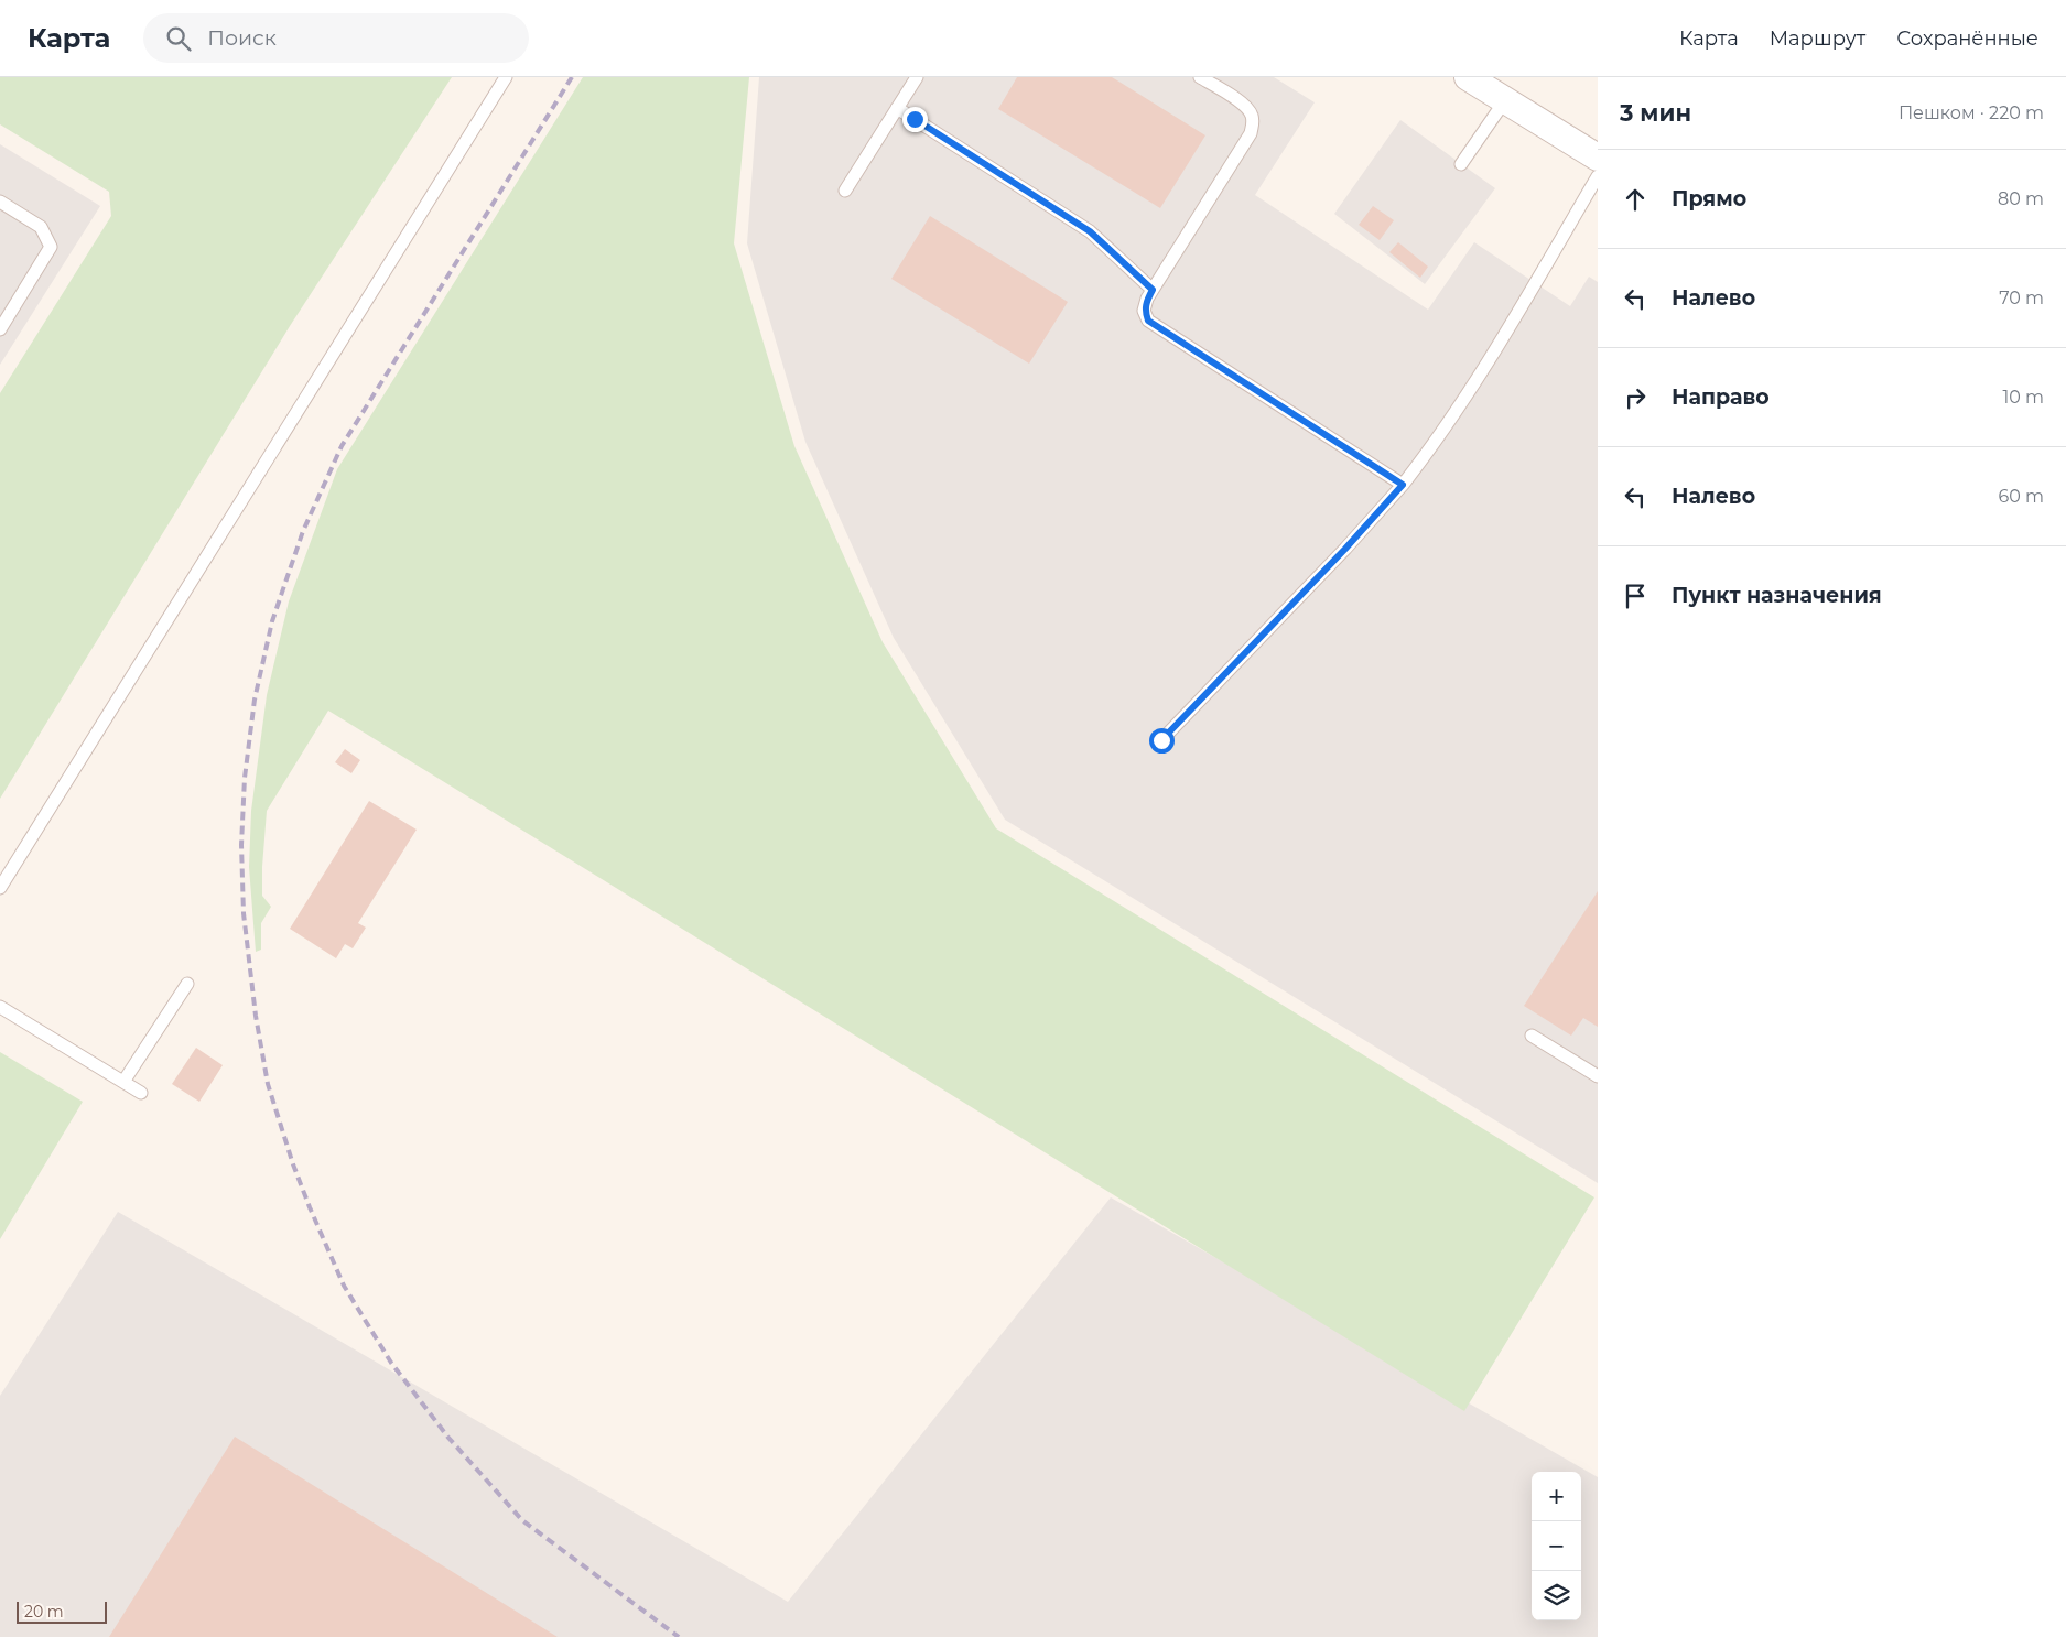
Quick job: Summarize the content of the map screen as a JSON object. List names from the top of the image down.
{
  "scale_bar": "20 m",
  "page": {
    "header": "Карта",
    "search": "Поиск",
    "nav": ["Карта", "Маршрут", "Сохранённые"],
    "heading": ["3 мин", "Пешком · 220 m"],
    "list": [
      ["Прямо", "80 m"],
      ["Налево", "70 m"],
      ["Направо", "10 m"],
      ["Налево", "60 m"],
      "Пункт назначения"
    ],
    "map_buttons": ["+", "−"],
    "scale": "20 m"
  }
}
